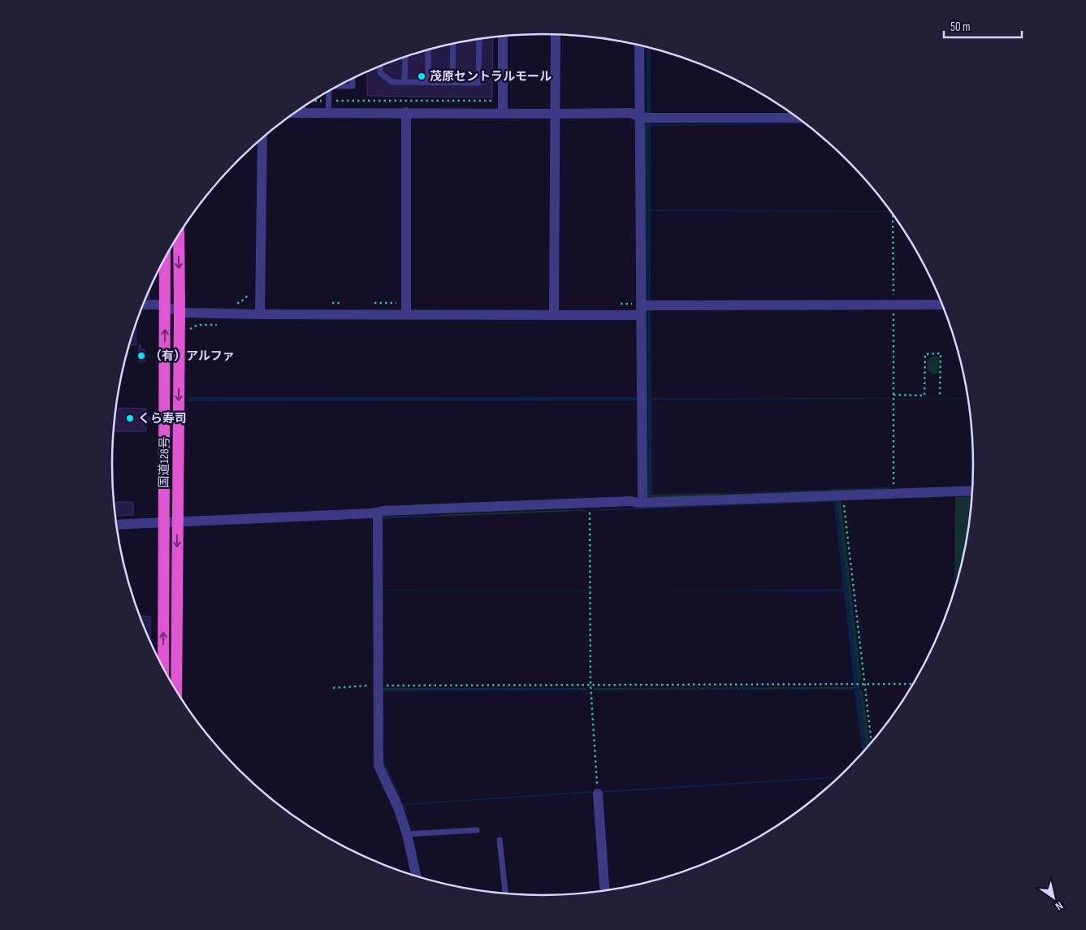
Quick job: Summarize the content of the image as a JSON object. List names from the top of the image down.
{
  "streets": {
    "highway": ["国道128号"]
  },
  "places": ["茂原セントラルモール", "（有）アルファ", "くら寿司"],
  "scale_bar": "50 m",
  "north": "bottom right"
}
